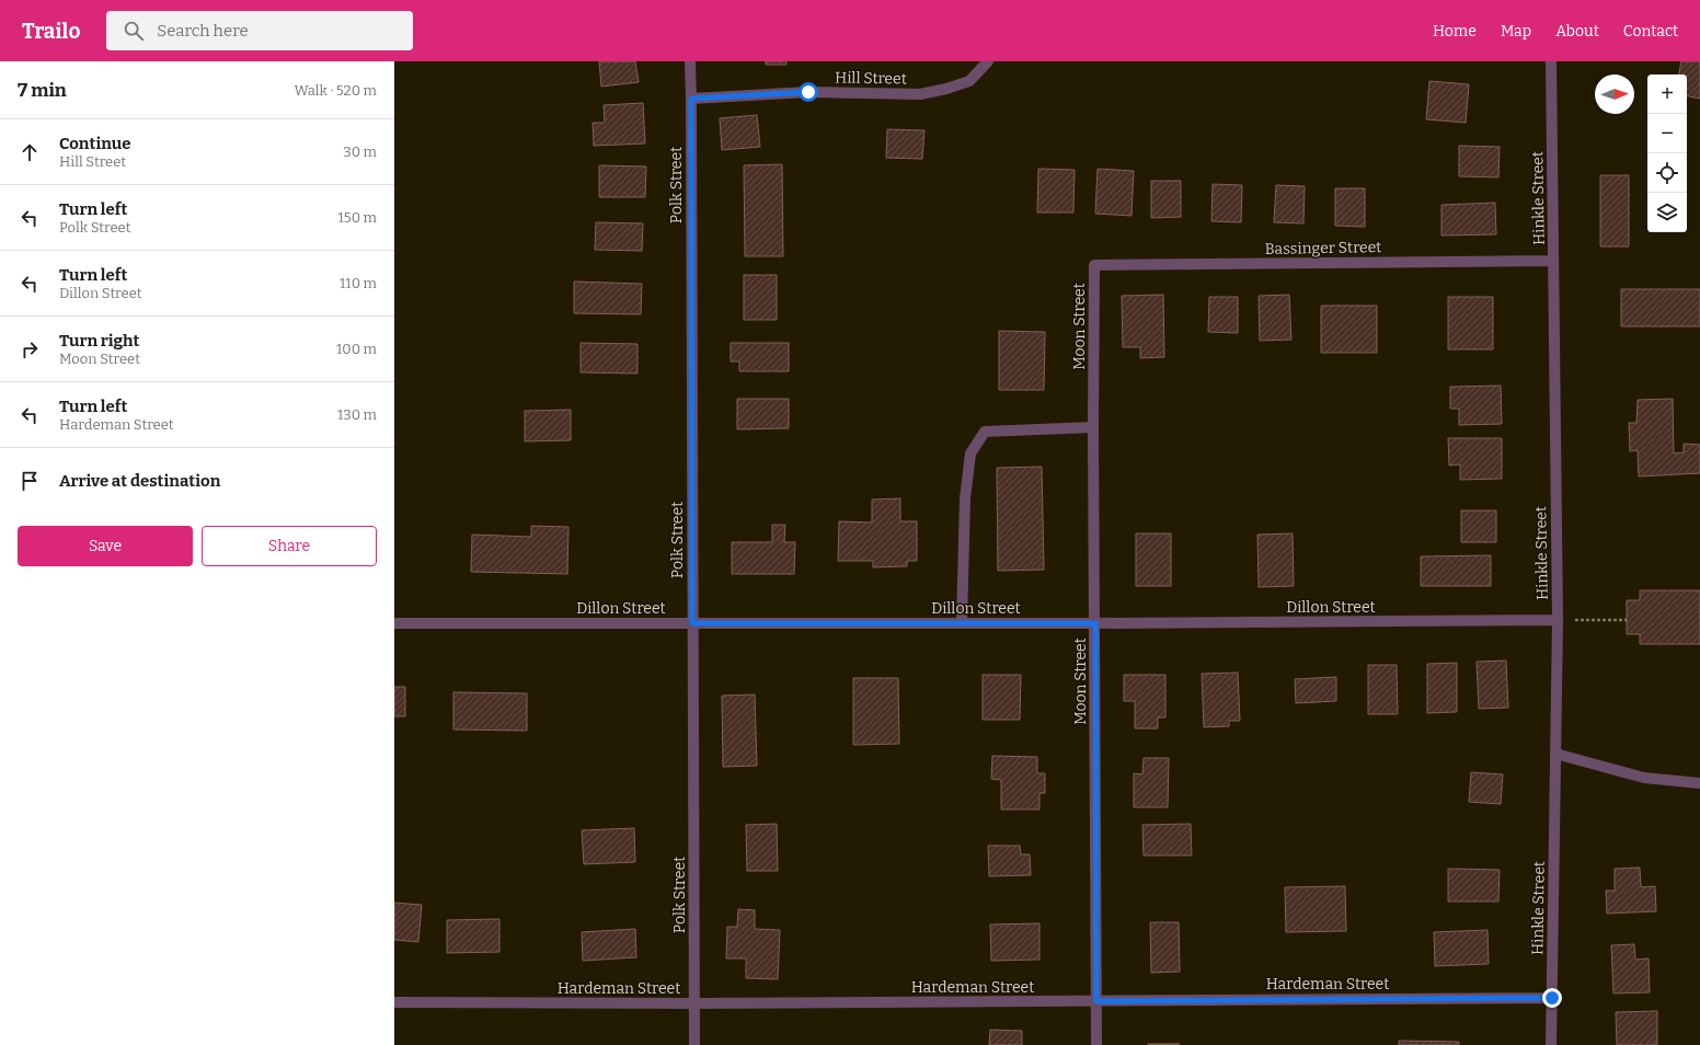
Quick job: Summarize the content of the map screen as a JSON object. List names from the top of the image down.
{
  "streets": {
    "street": [
      "Hill Street",
      "Polk Street",
      "Hinkle Street",
      "Bassinger Street",
      "Moon Street",
      "Dillon Street",
      "Hardeman Street"
    ]
  },
  "crossings": [
    ["Hill Street", "Polk Street"],
    ["Polk Street", "Dillon Street"],
    ["Polk Street", "Hardeman Street"],
    ["Hinkle Street", "Bassinger Street"],
    ["Hinkle Street", "Dillon Street"],
    ["Hinkle Street", "Hardeman Street"],
    ["Bassinger Street", "Moon Street"],
    ["Moon Street", "Dillon Street"],
    ["Moon Street", "Hardeman Street"]
  ],
  "north": "right",
  "page": {
    "header": "Trailo",
    "search": "Search here",
    "nav": [
      "Home",
      "Map",
      "About",
      "Contact"
    ],
    "heading": ["7 min", "Walk · 520 m"],
    "map_buttons": ["+", "−"],
    "list": [
      ["Continue", "Hill Street", "30 m"],
      ["Turn left", "Polk Street", "150 m"],
      ["Turn left", "Dillon Street", "110 m"],
      ["Turn right", "Moon Street", "100 m"],
      ["Turn left", "Hardeman Street", "130 m"],
      "Arrive at destination"
    ],
    "buttons": ["Save", "Share"]
  }
}
